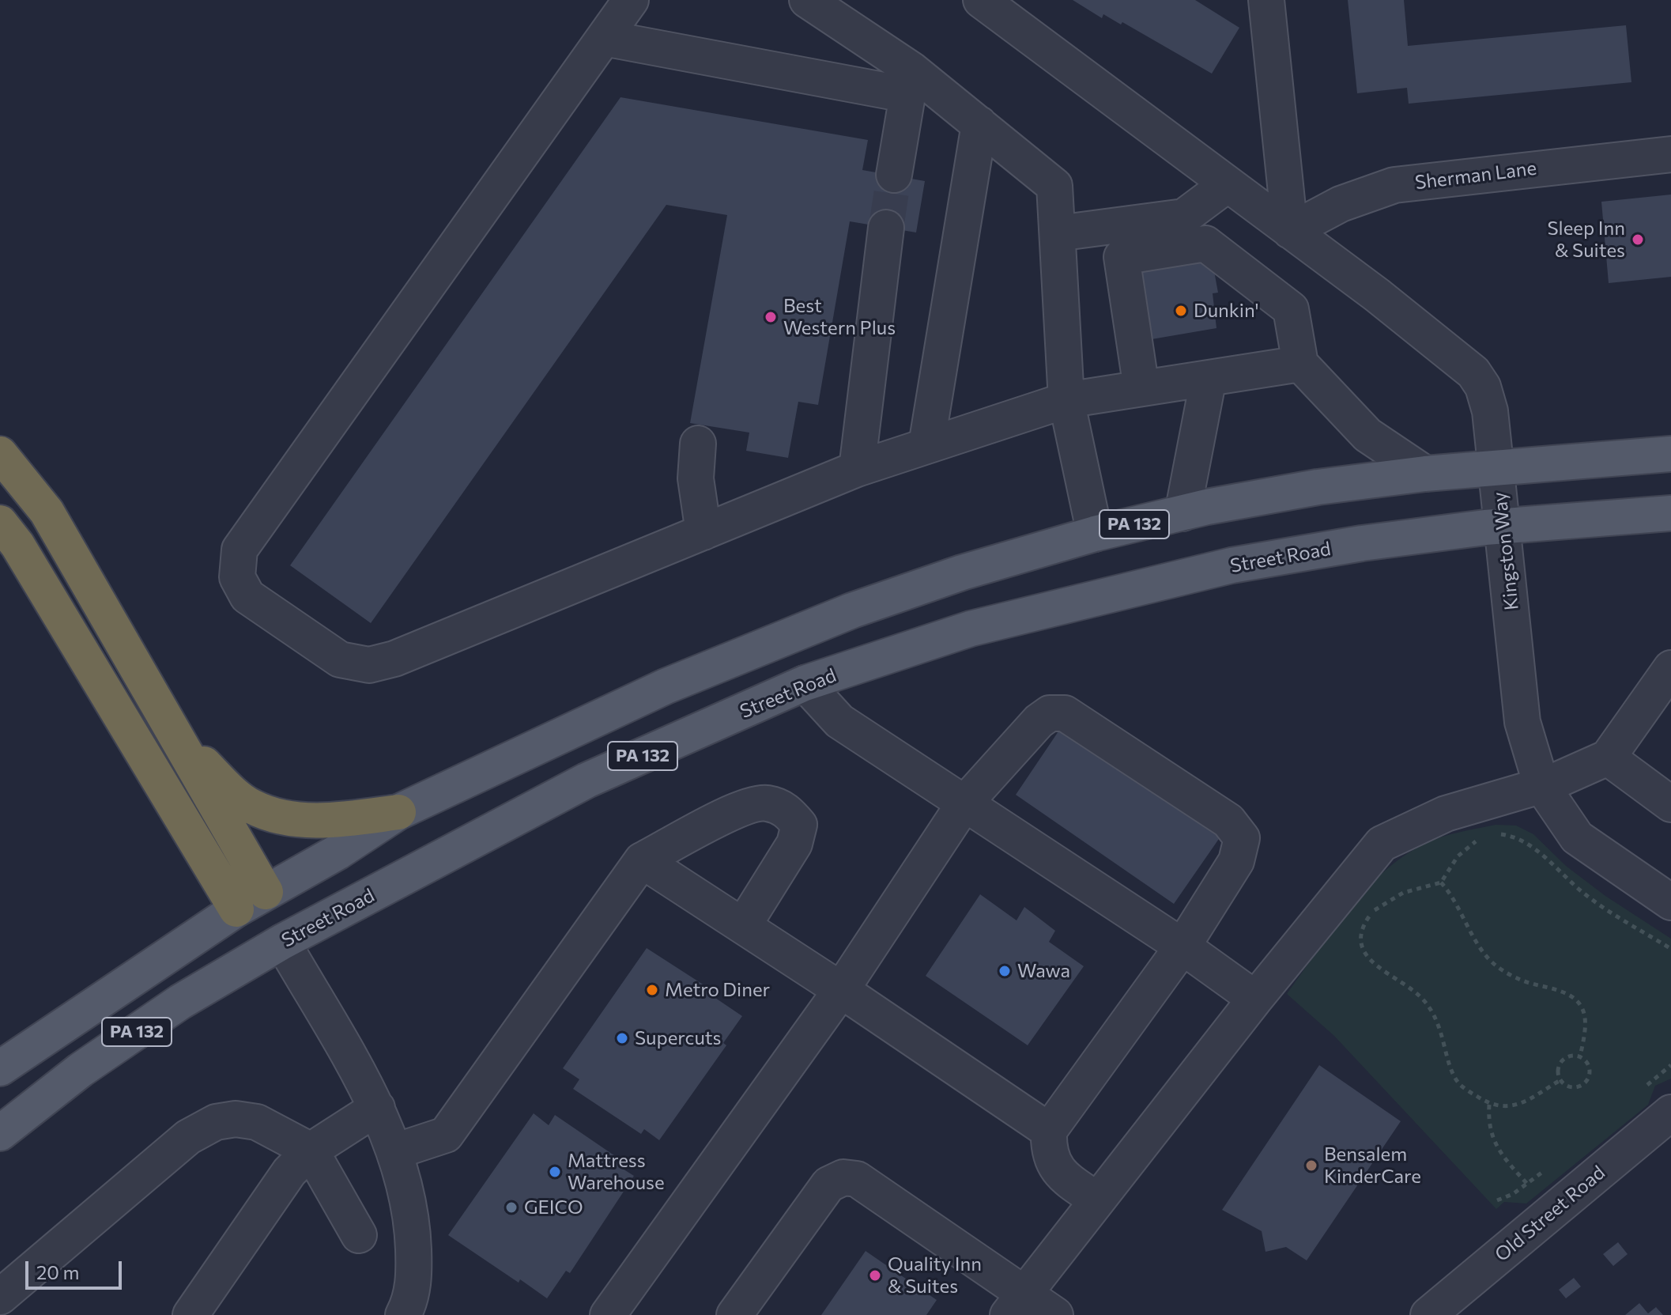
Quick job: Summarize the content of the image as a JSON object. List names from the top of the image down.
{
  "streets": {
    "main road": ["PA 132", "Street Road"],
    "street": ["Sherman Lane", "Kingston Way", "Old Street Road"]
  },
  "crossings": [
    ["Sherman Lane", "Kingston Way"],
    ["PA 132", "Kingston Way"],
    ["Kingston Way", "Street Road"]
  ],
  "places": [
    "Sleep Inn & Suites",
    "Dunkin'",
    "Best Western Plus",
    "Wawa",
    "Metro Diner",
    "Supercuts",
    "Bensalem KinderCare",
    "Mattress Warehouse",
    "GEICO",
    "Quality Inn & Suites"
  ],
  "scale_bar": "20 m"
}
